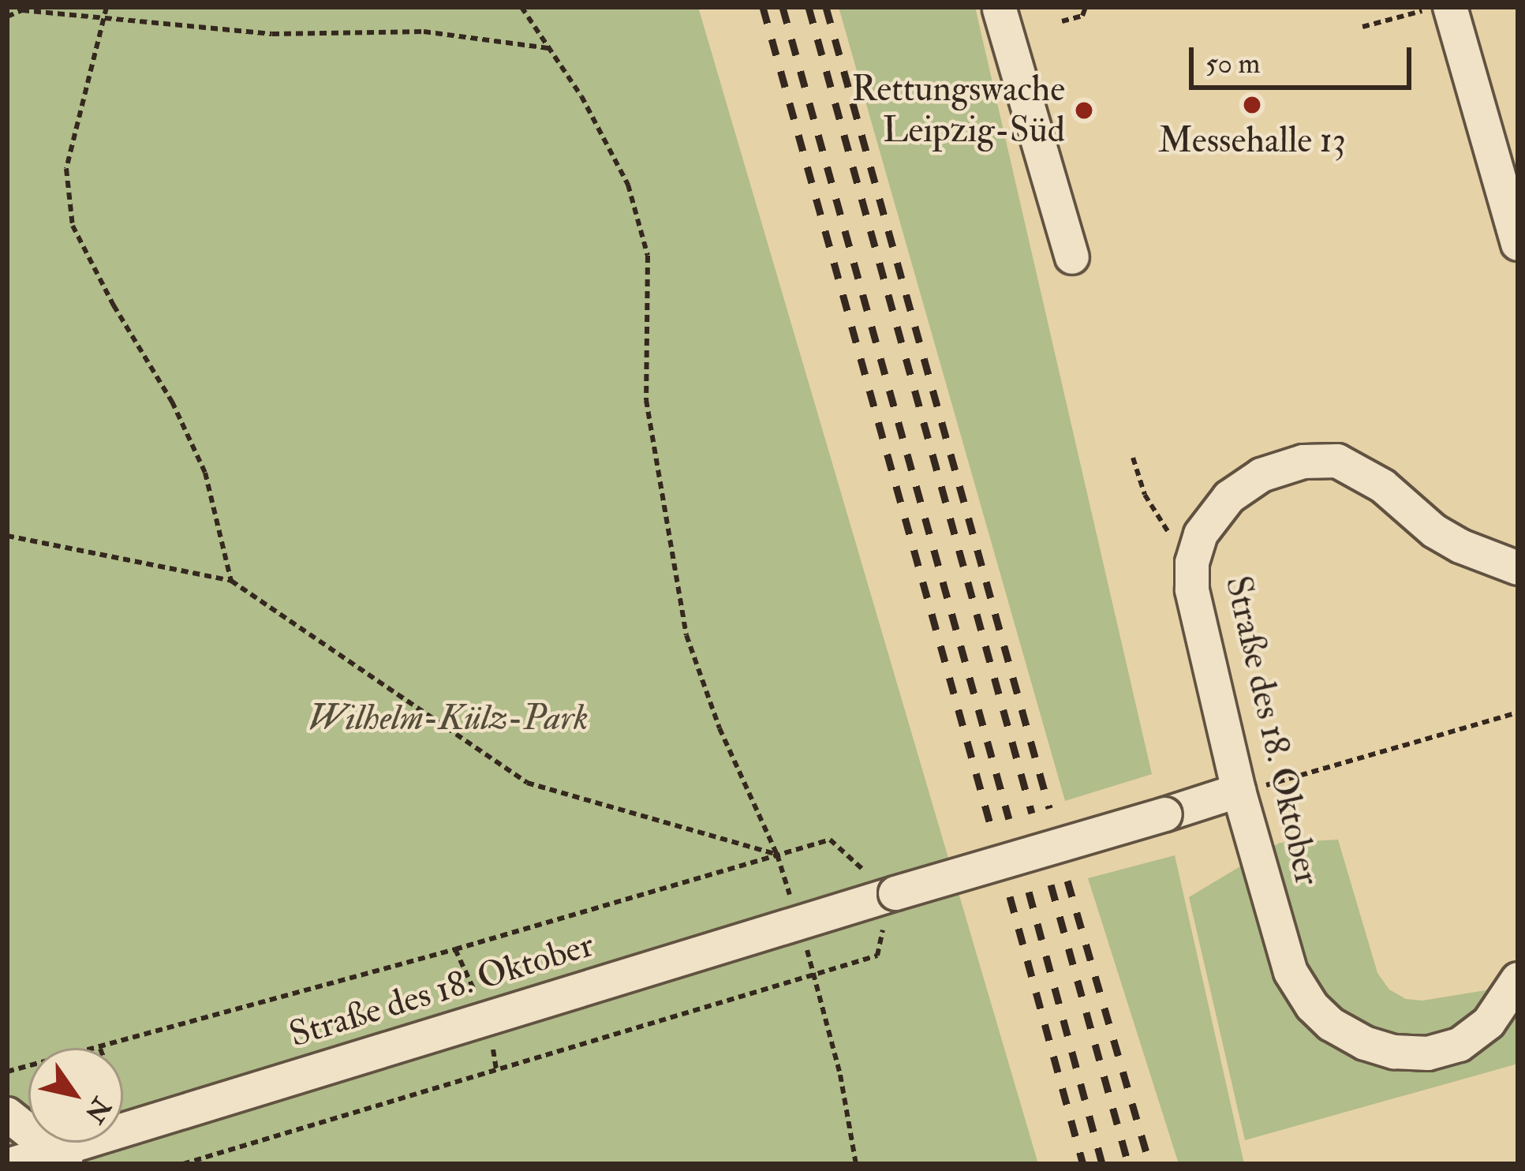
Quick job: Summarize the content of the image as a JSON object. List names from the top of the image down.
{
  "streets": {
    "street": ["Straße des 18. Oktober"]
  },
  "parks": ["Wilhelm-Külz-Park"],
  "places": ["Messehalle 13", "Rettungswache Leipzig-Süd"],
  "scale_bar": "50 m",
  "north": "bottom right"
}
